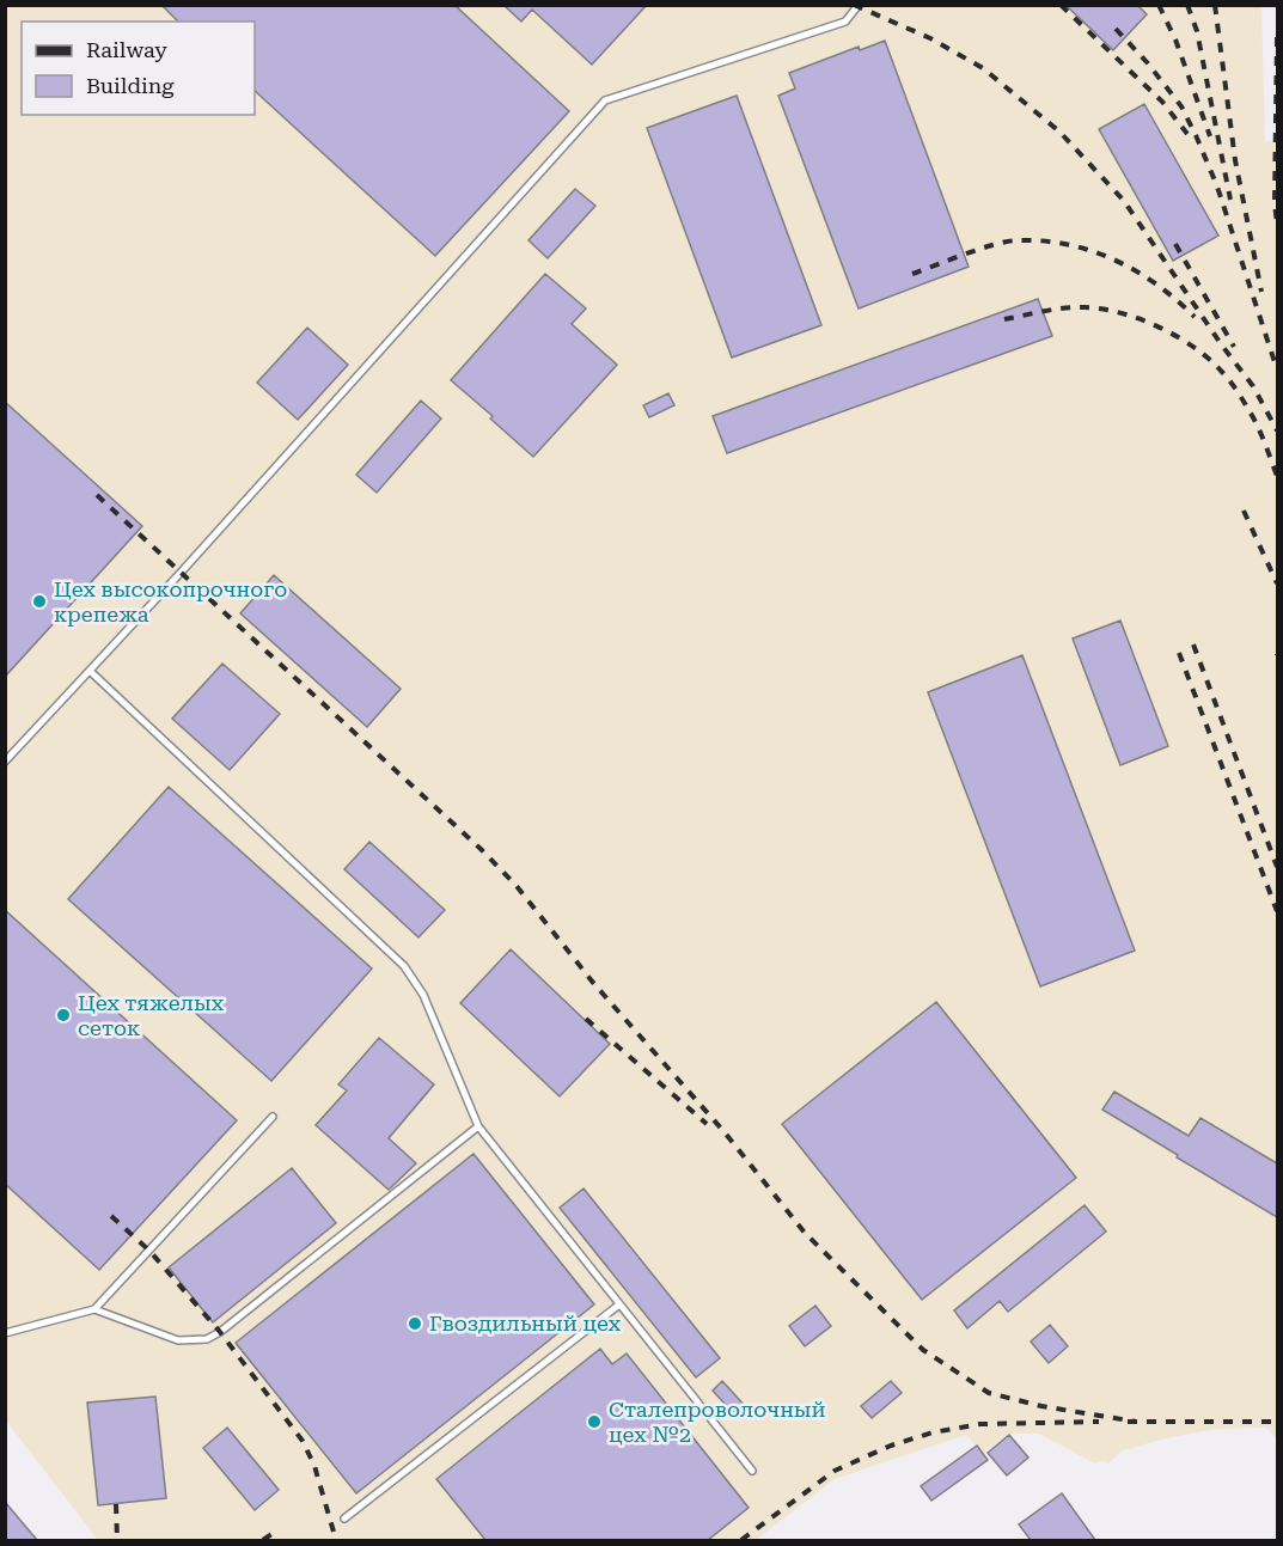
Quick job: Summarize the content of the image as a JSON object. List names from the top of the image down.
{
  "places": [
    "Цех высокопрочного крепежа",
    "Цех тяжелых сеток",
    "Гвоздильный цех",
    "Сталепроволочный цех №2"
  ],
  "legend": ["Railway", "Building"]
}
